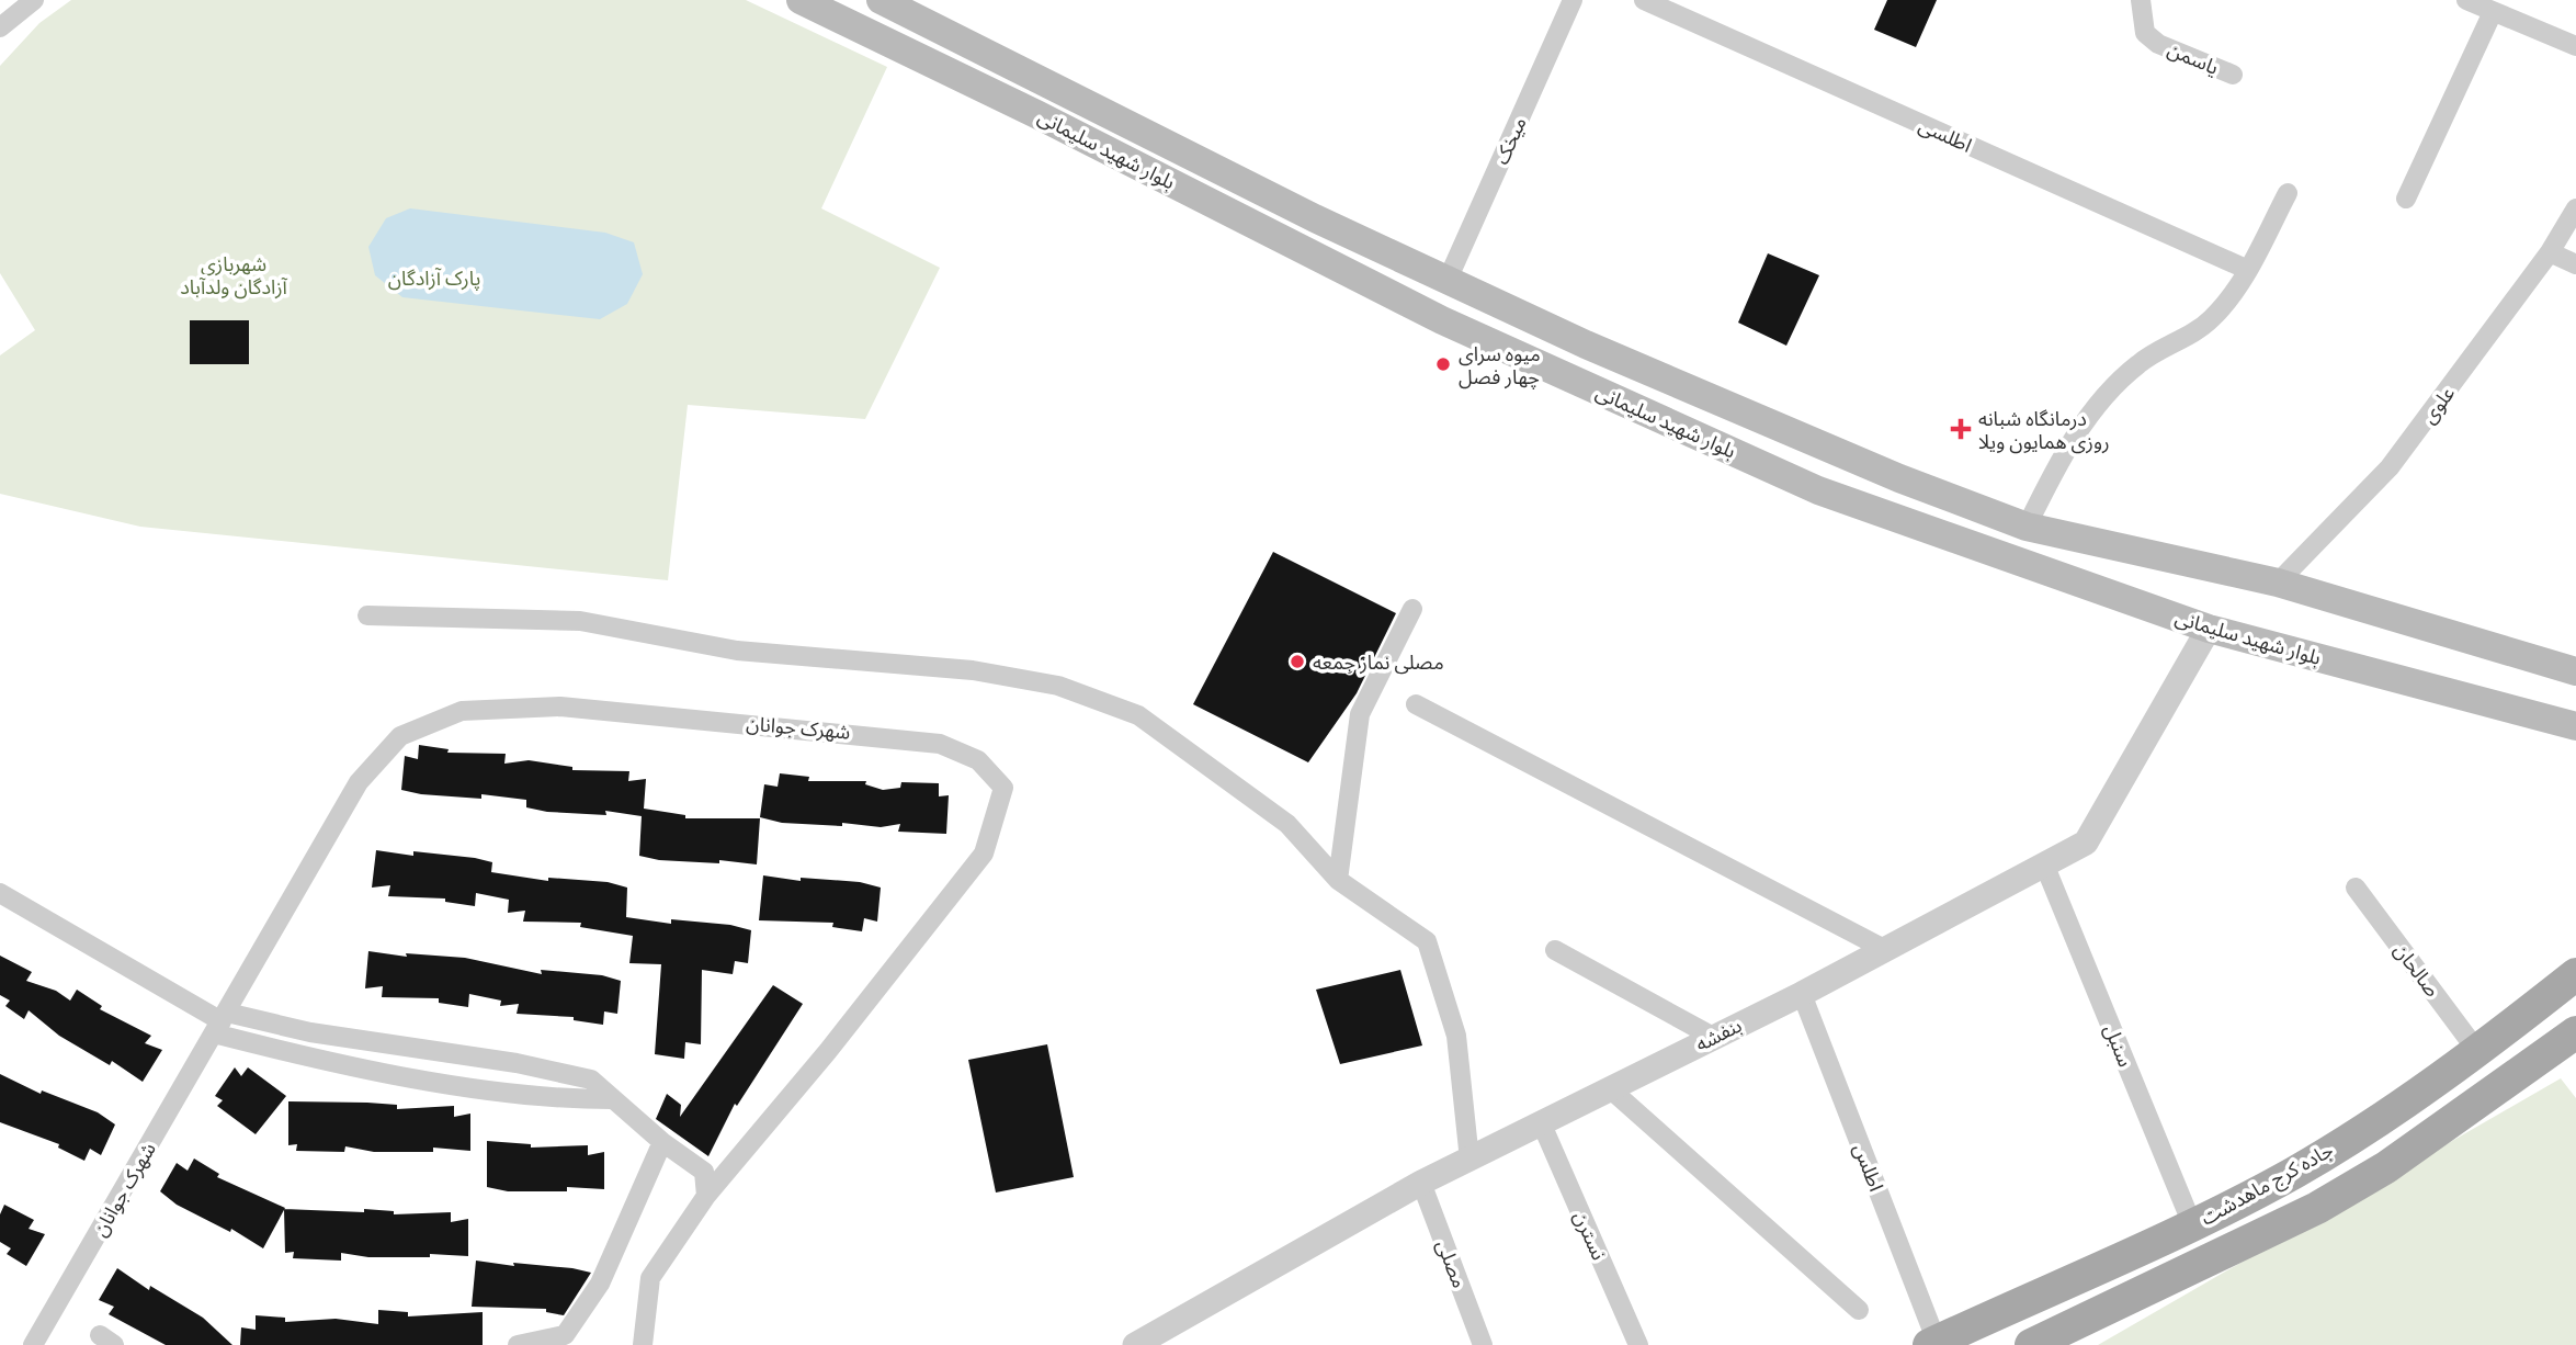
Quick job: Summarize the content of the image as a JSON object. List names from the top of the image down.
{
  "streets": {
    "main road": ["بلوار شهید سلیمانی", "جاده کرج ماهدشت"],
    "street": [
      "یاسمن",
      "اطلسی",
      "میخک",
      "علوی",
      "شهرک جوانان",
      "صالحان",
      "بنفشه",
      "سنبل",
      "اطلس",
      "نسترن",
      "مصلی"
    ]
  },
  "crossings": [
    ["میخک", "بلوار شهید سلیمانی"],
    ["بلوار شهید سلیمانی", "علوی"],
    ["بلوار شهید سلیمانی", "بنفشه"],
    ["صالحان", "جاده کرج ماهدشت"],
    ["بنفشه", "سنبل"],
    ["بنفشه", "اطلس"],
    ["بنفشه", "نسترن"],
    ["بنفشه", "مصلی"],
    ["سنبل", "جاده کرج ماهدشت"],
    ["اطلس", "جاده کرج ماهدشت"]
  ],
  "parks": ["شهربازی آزادگان ولدآباد", "پارک آزادگان"],
  "places": {
    "other": ["میوه سرای چهار فصل", "مصلی نماز جمعه"],
    "health": ["درمانگاه شبانه روزی همایون ویلا"]
  }
}
